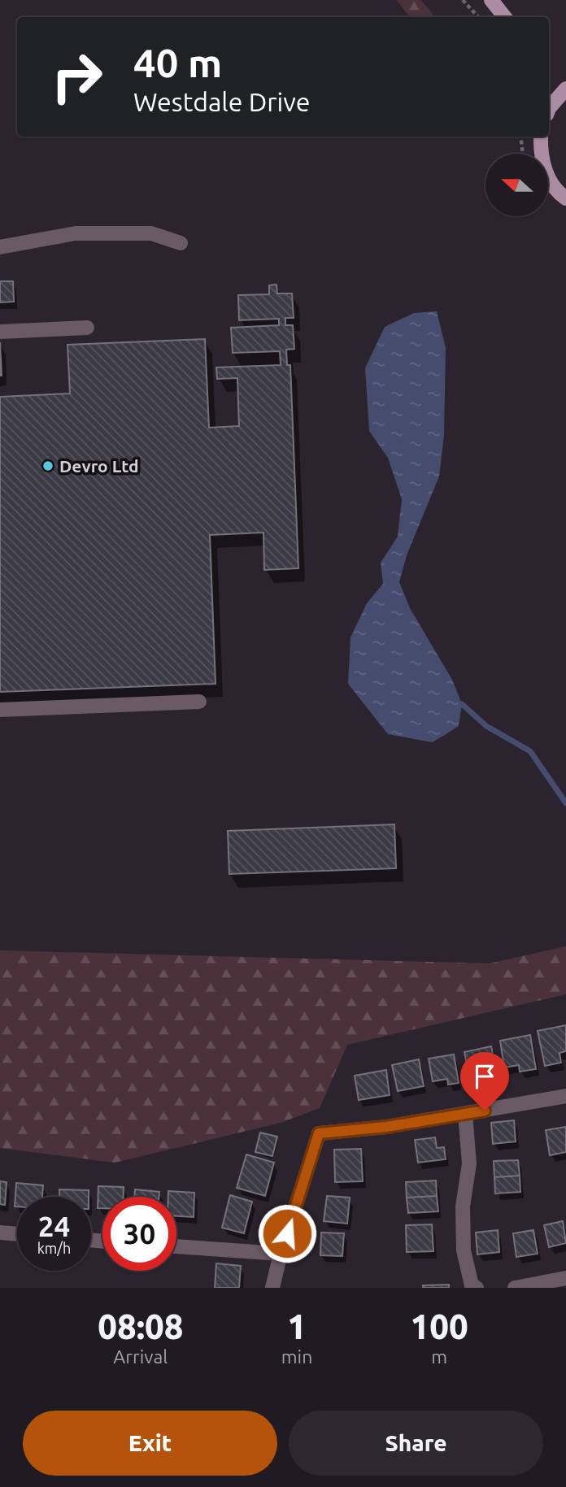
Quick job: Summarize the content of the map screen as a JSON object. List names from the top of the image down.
{
  "places": ["Devro Ltd"],
  "north": "left",
  "page": {
    "turn": ["40 m", "Westdale Drive"],
    "speed": "24 km/h",
    "limit": "30",
    "eta": [
      "08:08",
      "Arrival",
      "1",
      "min",
      "100",
      "m"
    ],
    "buttons": ["Exit", "Share"]
  }
}
